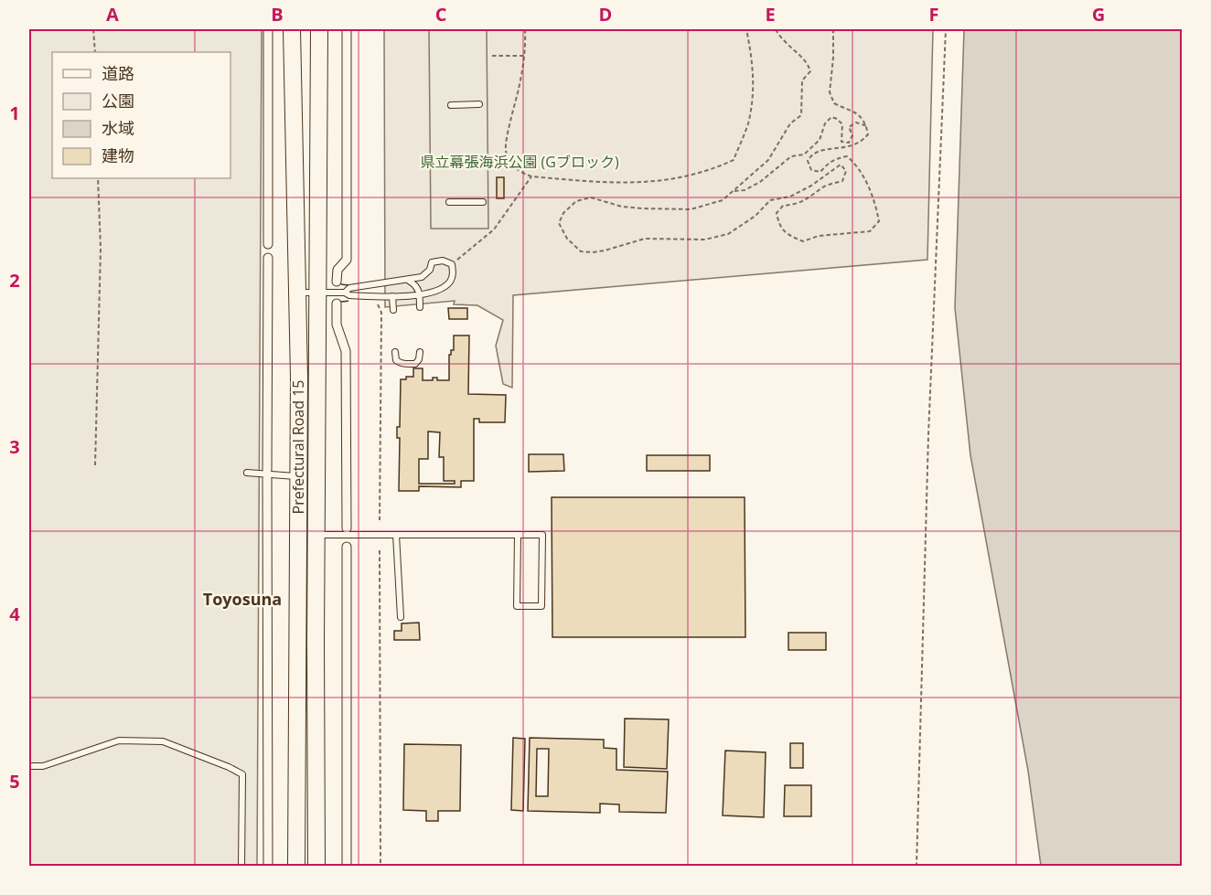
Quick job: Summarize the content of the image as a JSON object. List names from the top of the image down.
{
  "streets": {
    "main road": ["Prefectural Road 15"]
  },
  "districts": ["Toyosuna"],
  "parks": ["県立幕張海浜公園 (Gブロック)"],
  "legend": [
    "道路",
    "公園",
    "水域",
    "建物"
  ],
  "grid": {
    "columns": [
      "A",
      "B",
      "C",
      "D",
      "E",
      "F",
      "G"
    ],
    "rows": [
      "1",
      "2",
      "3",
      "4",
      "5"
    ]
  }
}
